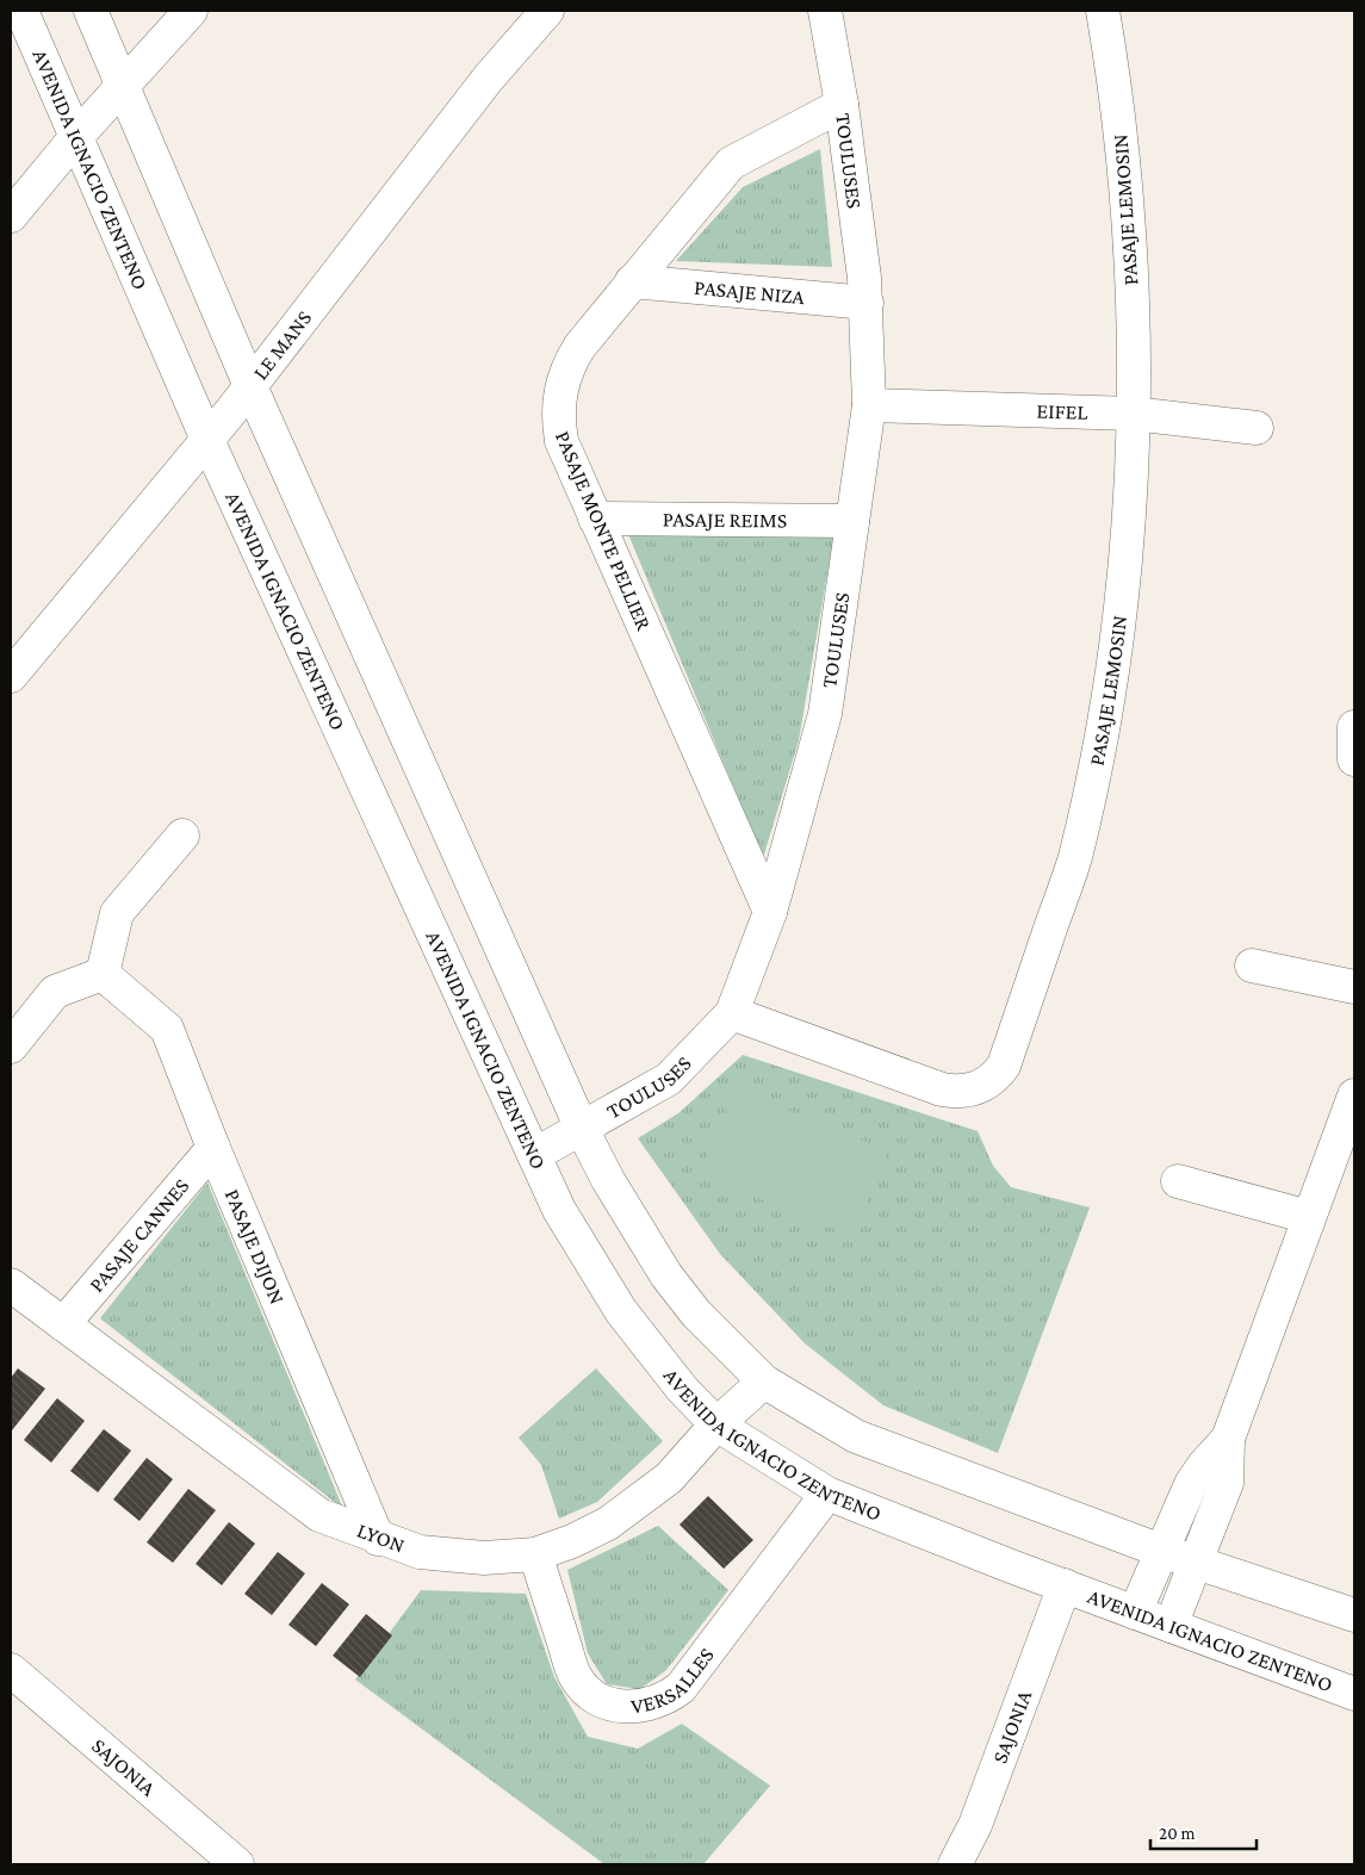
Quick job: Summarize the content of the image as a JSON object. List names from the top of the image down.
{
  "streets": {
    "street": [
      "TOULUSES",
      "AVENIDA IGNACIO ZENTENO",
      "PASAJE LEMOSIN",
      "PASAJE NIZA",
      "LE MANS",
      "EIFEL",
      "PASAJE REIMS",
      "PASAJE MONTE PELLIER",
      "PASAJE CANNES",
      "PASAJE DIJON",
      "LYON",
      "VERSALLES",
      "SAJONIA"
    ]
  },
  "crossings": [
    ["TOULUSES", "AVENIDA IGNACIO ZENTENO"],
    ["TOULUSES", "PASAJE LEMOSIN"],
    ["TOULUSES", "PASAJE NIZA"],
    ["TOULUSES", "EIFEL"],
    ["TOULUSES", "PASAJE REIMS"],
    ["TOULUSES", "PASAJE MONTE PELLIER"],
    ["AVENIDA IGNACIO ZENTENO", "LE MANS"],
    ["AVENIDA IGNACIO ZENTENO", "LYON"],
    ["AVENIDA IGNACIO ZENTENO", "VERSALLES"],
    ["AVENIDA IGNACIO ZENTENO", "SAJONIA"],
    ["PASAJE LEMOSIN", "EIFEL"],
    ["PASAJE NIZA", "PASAJE MONTE PELLIER"],
    ["PASAJE REIMS", "PASAJE MONTE PELLIER"],
    ["PASAJE CANNES", "PASAJE DIJON"],
    ["PASAJE CANNES", "LYON"],
    ["PASAJE DIJON", "LYON"],
    ["LYON", "VERSALLES"]
  ],
  "scale_bar": "20 m"
}
